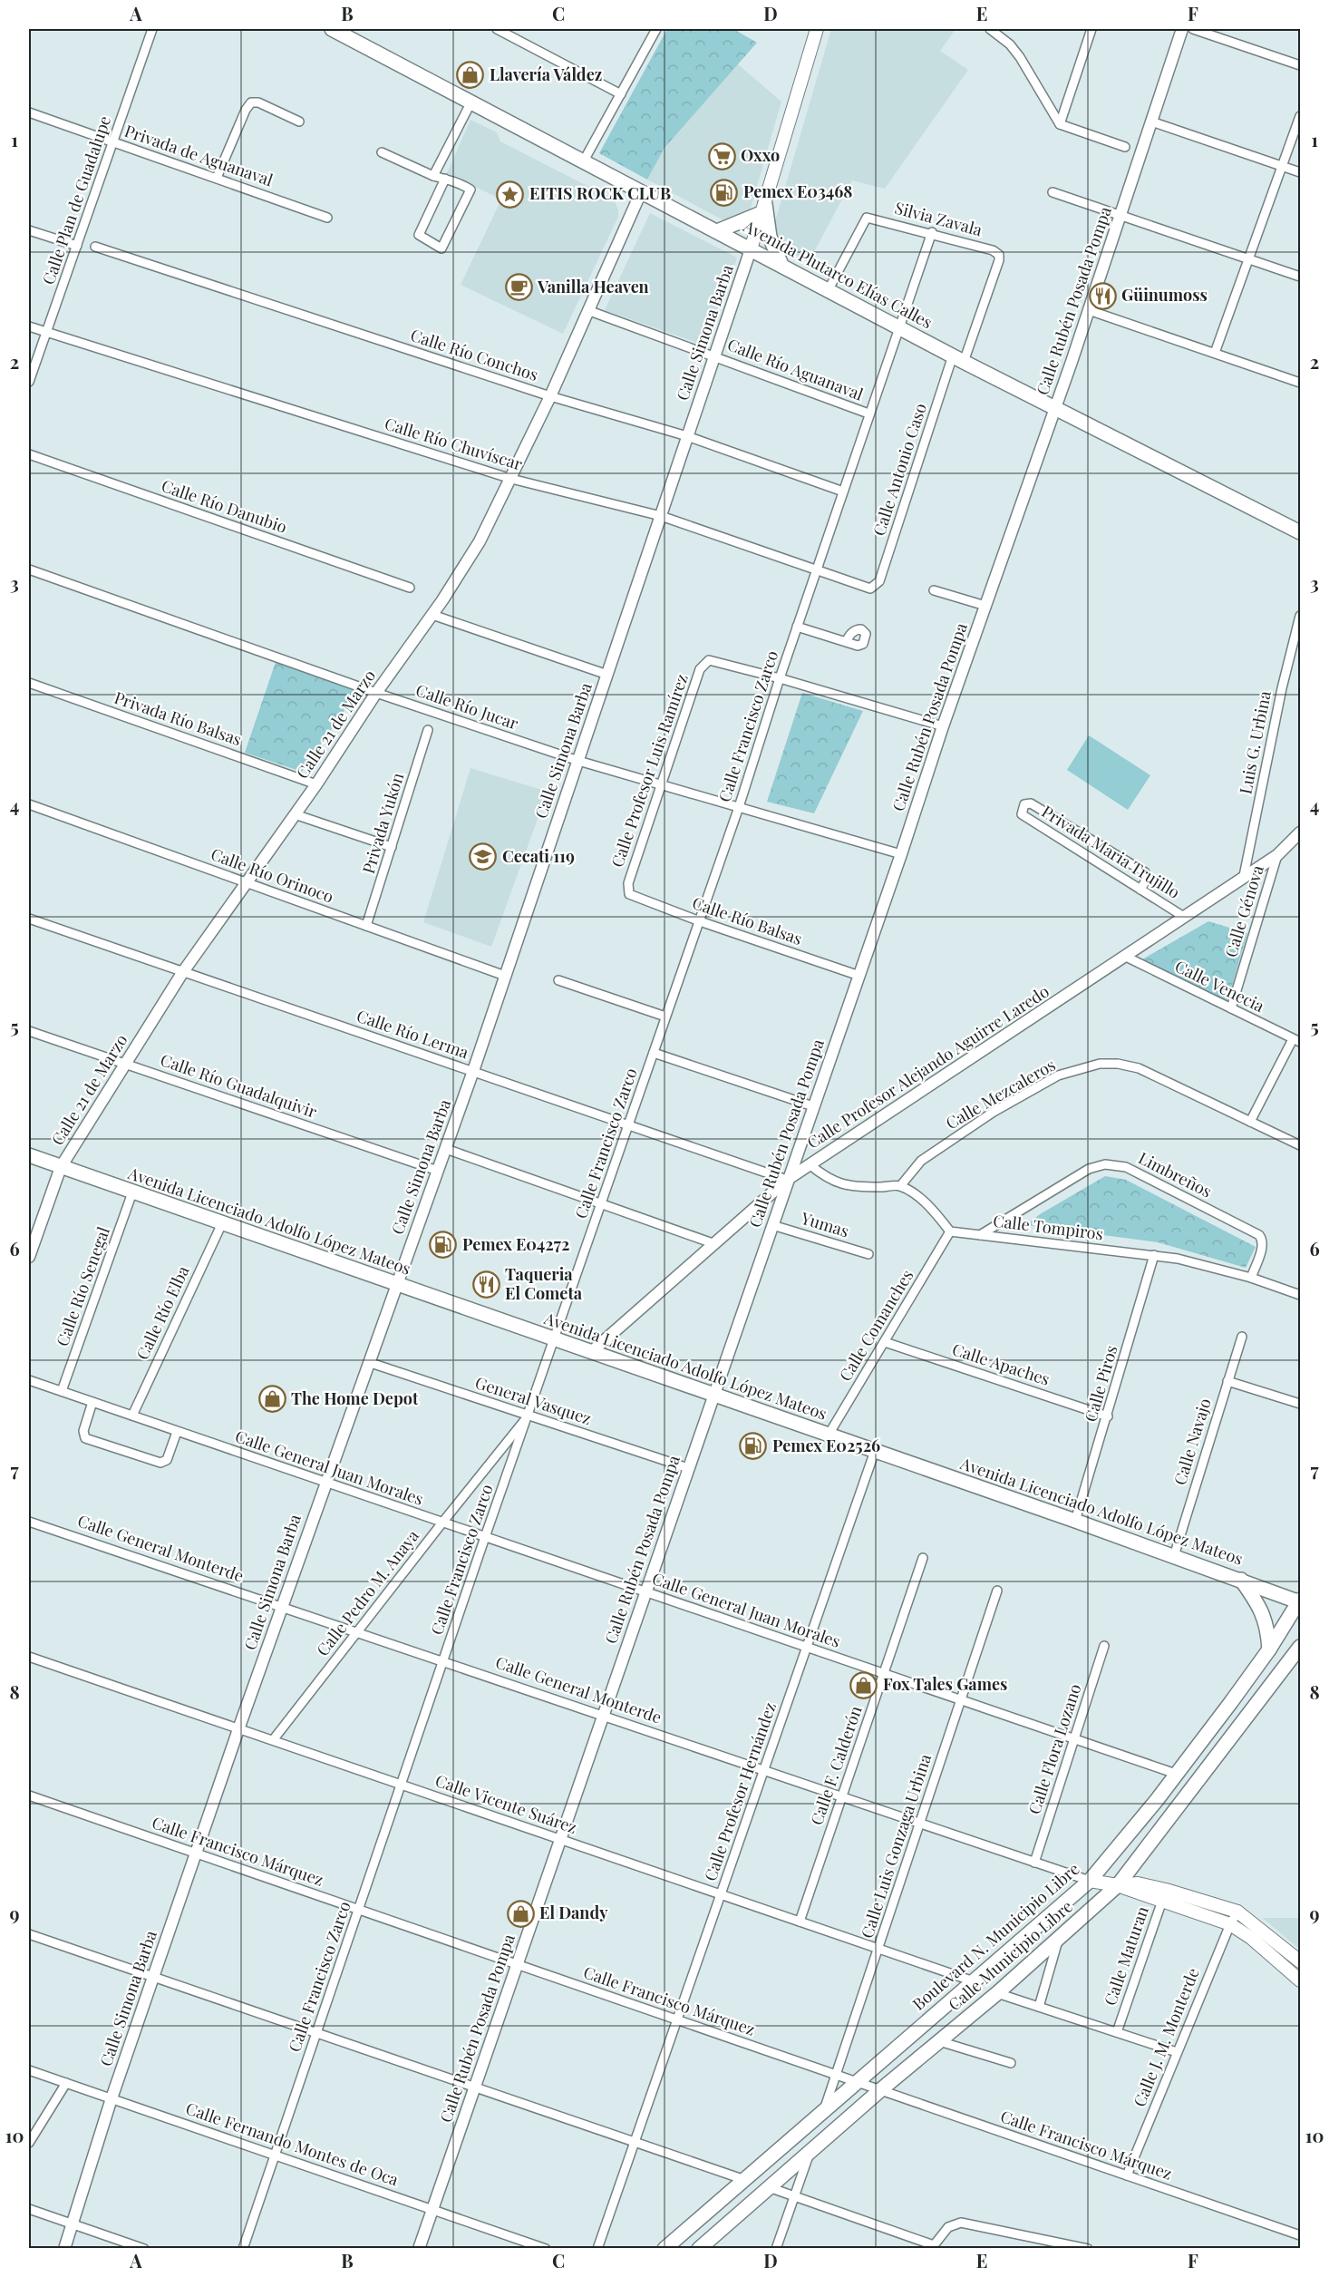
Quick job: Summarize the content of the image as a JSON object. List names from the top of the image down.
{
  "streets": {
    "main road": [
      "Avenida Plutarco Elías Calles",
      "Avenida Licenciado Adolfo López Mateos",
      "Calle General Monterde",
      "Boulevard N. Municipio Libre",
      "Calle Municipio Libre"
    ],
    "street": [
      "Privada de Aguanaval",
      "Calle Plan de Guadalupe",
      "Silvia Zavala",
      "Calle Rubén Posada Pompa",
      "Calle Simona Barba",
      "Calle Río Conchos",
      "Calle Río Aguanaval",
      "Calle Río Chuvíscar",
      "Calle Antonio Caso",
      "Calle Río Danubio",
      "Calle Río Jucar",
      "Privada Río Balsas",
      "Calle 21 de Marzo",
      "Calle Francisco Zarco",
      "Luis G. Urbina",
      "Calle Profesor Luis Ramírez",
      "Privada Yukón",
      "Privada Maria Trujillo",
      "Calle Río Orinoco",
      "Calle Génova",
      "Calle Río Balsas",
      "Calle Venecia",
      "Calle Río Lerma",
      "Calle Profesor Alejando Aguirre Laredo",
      "Calle Río Guadalquivir",
      "Calle Mezcaleros",
      "Limbreños",
      "Yumas",
      "Calle Tompiros",
      "Calle Río Senegal",
      "Calle Río Elba",
      "Calle Comanches",
      "Calle Apaches",
      "Calle Piros",
      "General Vasquez",
      "Calle Navajo",
      "Calle General Juan Morales",
      "Calle Pedro M. Anaya",
      "Calle Flora Lozano",
      "Calle F. Calderón",
      "Calle Profesor Hernández",
      "Calle Vicente Suárez",
      "Calle Luis Gonzaga Urbina",
      "Calle Francisco Márquez",
      "Calle Maturan",
      "Calle J. M. Monterde",
      "Calle Fernando Montes de Oca"
    ]
  },
  "crossings": [
    ["Privada de Aguanaval", "Calle Plan de Guadalupe"],
    ["Calle Plan de Guadalupe", "Calle Río Chuvíscar"],
    ["Silvia Zavala", "Avenida Plutarco Elías Calles"],
    ["Silvia Zavala", "Calle Antonio Caso"],
    ["Silvia Zavala", "Calle Francisco Zarco"],
    ["Avenida Plutarco Elías Calles", "Calle Rubén Posada Pompa"],
    ["Avenida Plutarco Elías Calles", "Calle Simona Barba"],
    ["Avenida Plutarco Elías Calles", "Calle Antonio Caso"],
    ["Avenida Plutarco Elías Calles", "Calle 21 de Marzo"],
    ["Avenida Plutarco Elías Calles", "Calle Francisco Zarco"],
    ["Calle Rubén Posada Pompa", "Calle Río Jucar"],
    ["Calle Rubén Posada Pompa", "Calle Río Balsas"],
    ["Calle Rubén Posada Pompa", "Calle Río Lerma"],
    ["Calle Rubén Posada Pompa", "Calle Profesor Alejando Aguirre Laredo"],
    ["Calle Rubén Posada Pompa", "Avenida Licenciado Adolfo López Mateos"],
    ["Calle Rubén Posada Pompa", "Yumas"],
    ["Calle Rubén Posada Pompa", "General Vasquez"],
    ["Calle Rubén Posada Pompa", "Calle General Juan Morales"],
    ["Calle Rubén Posada Pompa", "Calle General Monterde"],
    ["Calle Rubén Posada Pompa", "Calle Vicente Suárez"],
    ["Calle Rubén Posada Pompa", "Calle Francisco Márquez"],
    ["Calle Rubén Posada Pompa", "Calle Fernando Montes de Oca"],
    ["Calle Simona Barba", "Calle Río Conchos"],
    ["Calle Simona Barba", "Calle Río Aguanaval"],
    ["Calle Simona Barba", "Calle Río Chuvíscar"],
    ["Calle Simona Barba", "Calle Río Jucar"],
    ["Calle Simona Barba", "Calle Río Orinoco"],
    ["Calle Simona Barba", "Calle Río Lerma"],
    ["Calle Simona Barba", "Calle Río Guadalquivir"],
    ["Calle Simona Barba", "Avenida Licenciado Adolfo López Mateos"],
    ["Calle Simona Barba", "General Vasquez"],
    ["Calle Simona Barba", "Calle General Juan Morales"],
    ["Calle Simona Barba", "Calle General Monterde"],
    ["Calle Simona Barba", "Calle Vicente Suárez"],
    ["Calle Simona Barba", "Calle Francisco Márquez"],
    ["Calle Simona Barba", "Calle Fernando Montes de Oca"],
    ["Calle Río Conchos", "Calle 21 de Marzo"],
    ["Calle Río Conchos", "Calle Francisco Zarco"],
    ["Calle Río Aguanaval", "Calle 21 de Marzo"],
    ["Calle Río Aguanaval", "Calle Francisco Zarco"],
    ["Calle Río Chuvíscar", "Calle Antonio Caso"],
    ["Calle Río Chuvíscar", "Calle 21 de Marzo"],
    ["Calle Río Chuvíscar", "Calle Francisco Zarco"],
    ["Calle Río Jucar", "Calle 21 de Marzo"],
    ["Calle Río Jucar", "Calle Francisco Zarco"],
    ["Calle Río Jucar", "Calle Profesor Luis Ramírez"],
    ["Privada Río Balsas", "Calle 21 de Marzo"],
    ["Calle 21 de Marzo", "Calle Río Orinoco"],
    ["Calle 21 de Marzo", "Calle Río Lerma"],
    ["Calle 21 de Marzo", "Calle Río Guadalquivir"],
    ["Calle 21 de Marzo", "Avenida Licenciado Adolfo López Mateos"],
    ["Calle Francisco Zarco", "Calle Profesor Luis Ramírez"],
    ["Calle Francisco Zarco", "Calle Río Balsas"],
    ["Calle Francisco Zarco", "Calle Río Lerma"],
    ["Calle Francisco Zarco", "Avenida Licenciado Adolfo López Mateos"],
    ["Calle Francisco Zarco", "General Vasquez"],
    ["Calle Francisco Zarco", "Calle General Juan Morales"],
    ["Calle Francisco Zarco", "Calle General Monterde"],
    ["Calle Francisco Zarco", "Calle Pedro M. Anaya"],
    ["Calle Francisco Zarco", "Calle Vicente Suárez"],
    ["Calle Francisco Zarco", "Calle Francisco Márquez"],
    ["Calle Francisco Zarco", "Calle Fernando Montes de Oca"],
    ["Luis G. Urbina", "Calle Profesor Alejando Aguirre Laredo"],
    ["Calle Profesor Luis Ramírez", "Calle Río Balsas"],
    ["Privada Yukón", "Calle Río Orinoco"],
    ["Privada Maria Trujillo", "Calle Profesor Alejando Aguirre Laredo"],
    ["Calle Génova", "Calle Venecia"],
    ["Calle Génova", "Calle Profesor Alejando Aguirre Laredo"],
    ["Calle Venecia", "Calle Profesor Alejando Aguirre Laredo"],
    ["Calle Río Lerma", "Calle Profesor Alejando Aguirre Laredo"],
    ["Calle Profesor Alejando Aguirre Laredo", "Avenida Licenciado Adolfo López Mateos"],
    ["Limbreños", "Calle Tompiros"],
    ["Avenida Licenciado Adolfo López Mateos", "Calle Río Senegal"],
    ["Avenida Licenciado Adolfo López Mateos", "Calle Río Elba"],
    ["Avenida Licenciado Adolfo López Mateos", "Calle Comanches"],
    ["Avenida Licenciado Adolfo López Mateos", "Calle Piros"],
    ["Avenida Licenciado Adolfo López Mateos", "Calle Navajo"],
    ["Avenida Licenciado Adolfo López Mateos", "Calle Profesor Hernández"],
    ["Avenida Licenciado Adolfo López Mateos", "Boulevard N. Municipio Libre"],
    ["Calle Tompiros", "Calle Comanches"],
    ["Calle Tompiros", "Calle Piros"],
    ["Calle Río Senegal", "Calle General Juan Morales"],
    ["Calle Río Elba", "Calle General Juan Morales"],
    ["Calle Comanches", "Calle Apaches"],
    ["Calle Apaches", "Calle Piros"],
    ["General Vasquez", "Calle Pedro M. Anaya"],
    ["Calle General Juan Morales", "Calle Pedro M. Anaya"],
    ["Calle General Juan Morales", "Calle Flora Lozano"],
    ["Calle General Juan Morales", "Calle F. Calderón"],
    ["Calle General Juan Morales", "Calle Profesor Hernández"],
    ["Calle General Juan Morales", "Calle Luis Gonzaga Urbina"],
    ["Calle General Juan Morales", "Boulevard N. Municipio Libre"],
    ["Calle General Monterde", "Calle Pedro M. Anaya"],
    ["Calle General Monterde", "Calle Flora Lozano"],
    ["Calle General Monterde", "Calle F. Calderón"],
    ["Calle General Monterde", "Calle Profesor Hernández"],
    ["Calle General Monterde", "Calle Luis Gonzaga Urbina"],
    ["Calle General Monterde", "Boulevard N. Municipio Libre"],
    ["Calle General Monterde", "Calle Municipio Libre"],
    ["Calle General Monterde", "Calle Maturan"],
    ["Calle General Monterde", "Calle J. M. Monterde"],
    ["Calle Pedro M. Anaya", "Calle Vicente Suárez"],
    ["Calle F. Calderón", "Calle Vicente Suárez"],
    ["Calle Profesor Hernández", "Calle Vicente Suárez"],
    ["Calle Profesor Hernández", "Calle Francisco Márquez"],
    ["Calle Vicente Suárez", "Calle Luis Gonzaga Urbina"],
    ["Calle Vicente Suárez", "Boulevard N. Municipio Libre"],
    ["Calle Luis Gonzaga Urbina", "Calle Francisco Márquez"],
    ["Calle Luis Gonzaga Urbina", "Boulevard N. Municipio Libre"],
    ["Calle Francisco Márquez", "Boulevard N. Municipio Libre"],
    ["Calle Francisco Márquez", "Calle Municipio Libre"],
    ["Calle Francisco Márquez", "Calle J. M. Monterde"]
  ],
  "places": {
    "shop": [
      "Llavería Váldez",
      "The Home Depot",
      "Fox Tales Games",
      "El Dandy"
    ],
    "supermarket": ["Oxxo"],
    "fuel station": ["Pemex E03468", "Pemex E04272", "Pemex E02526"],
    "place": ["EITIS ROCK CLUB"],
    "cafe": ["Vanilla Heaven"],
    "restaurant": ["Güinumoss", "Taqueria El Cometa"],
    "school or university": ["Cecati 119"]
  },
  "grid": {
    "columns": [
      "A",
      "B",
      "C",
      "D",
      "E",
      "F"
    ],
    "rows": [
      "1",
      "2",
      "3",
      "4",
      "5",
      "6",
      "7",
      "8",
      "9",
      "10"
    ]
  }
}
